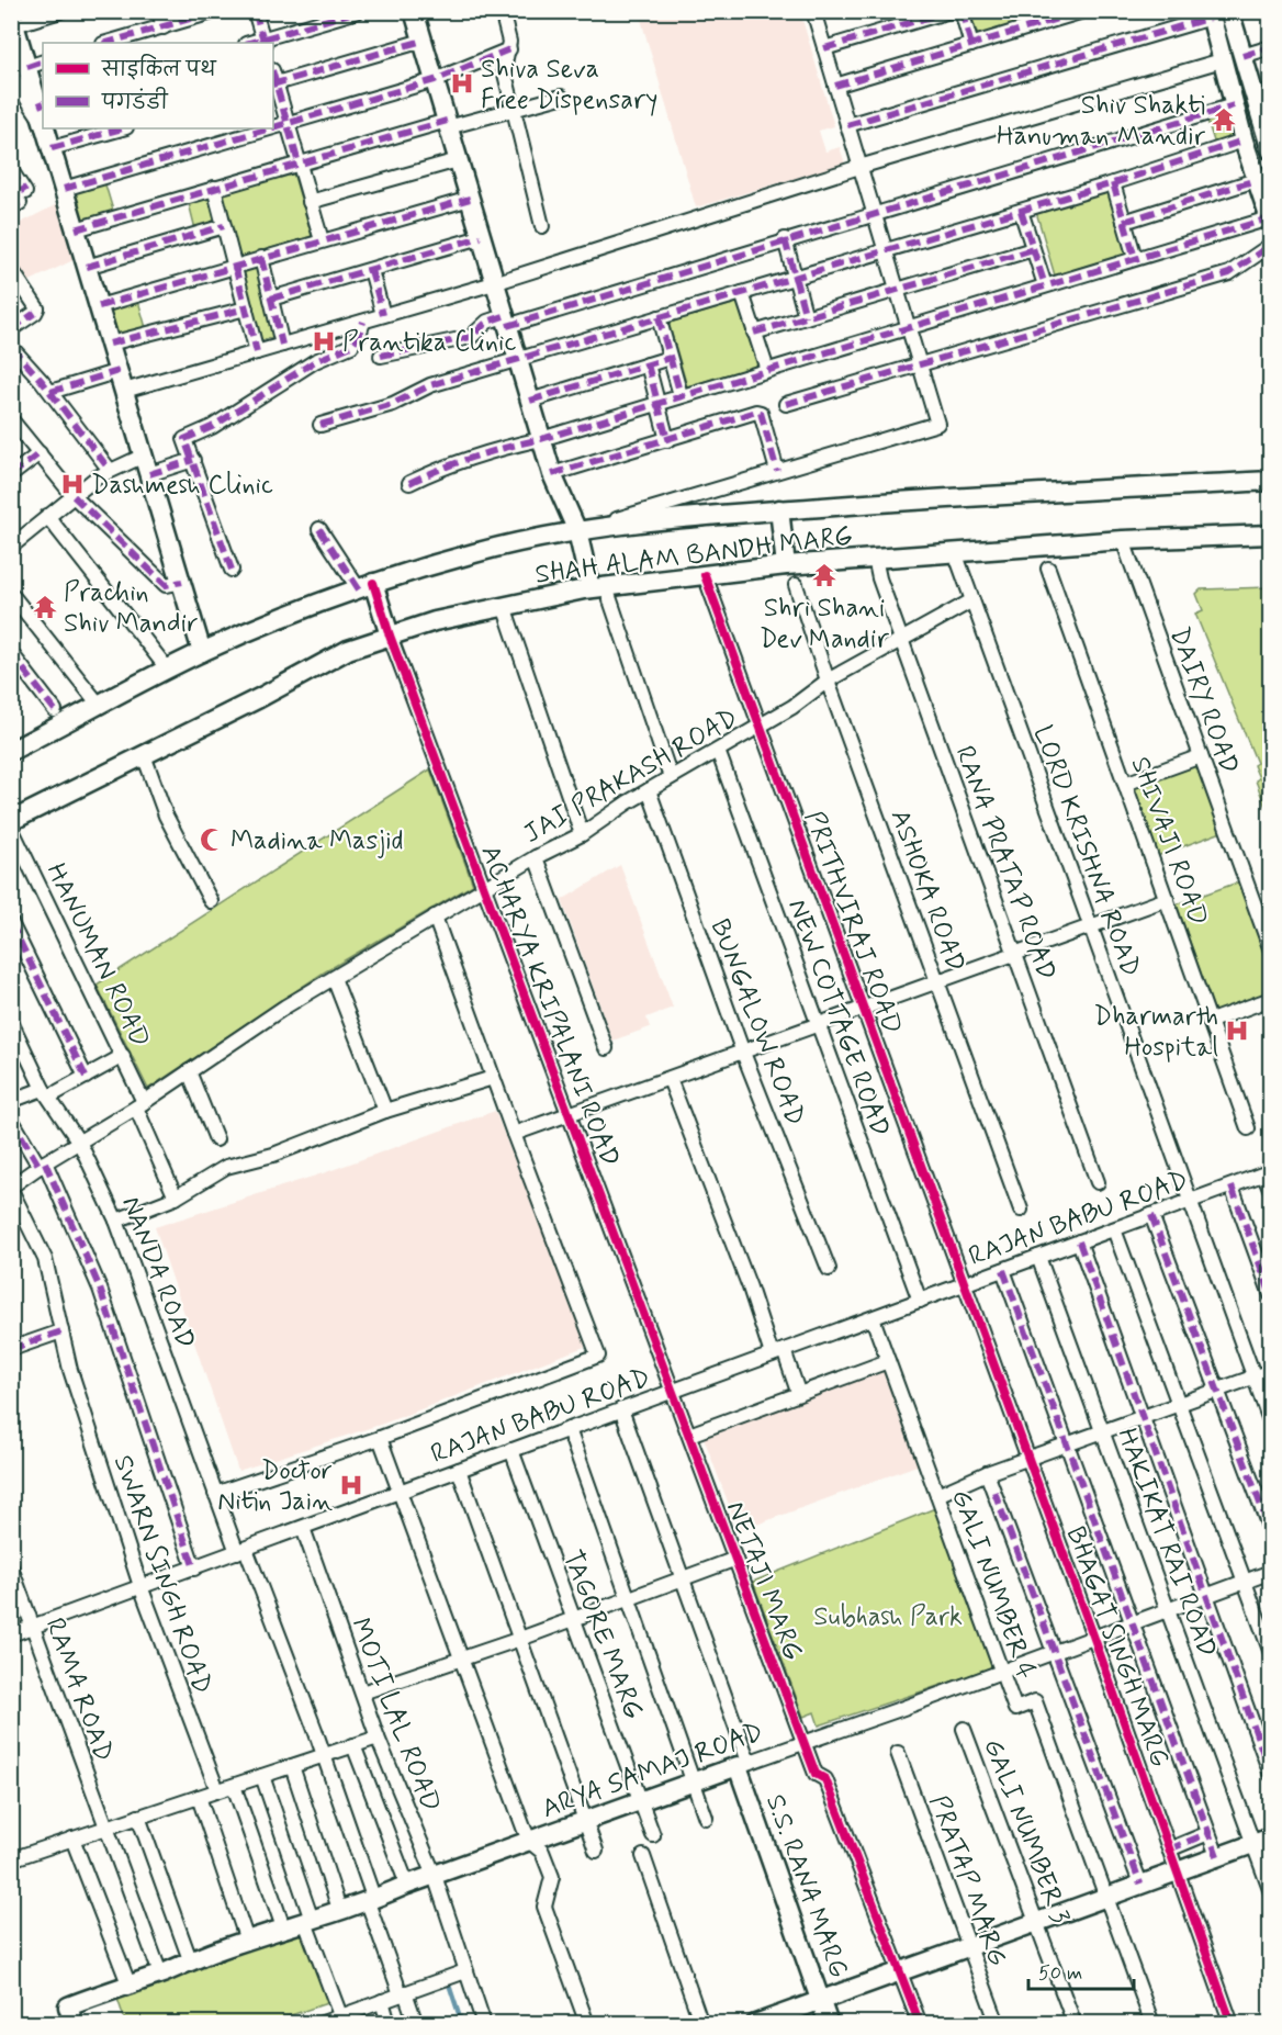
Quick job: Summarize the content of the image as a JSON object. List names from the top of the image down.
{
  "streets": {
    "street": [
      "SHAH ALAM BANDH MARG",
      "DAIRY ROAD",
      "JAI PRAKASH ROAD",
      "SHIVAJI ROAD",
      "LORD KRISHNA ROAD",
      "RANA PRATAP ROAD",
      "ASHOKA ROAD",
      "PRITHVIRAJ ROAD",
      "HANUMAN ROAD",
      "ACHARYA KRIPALANI ROAD",
      "NEW COTTAGE ROAD",
      "BUNGALOW ROAD",
      "RAJAN BABU ROAD",
      "NANDA ROAD",
      "HAKIKAT RAI ROAD",
      "SWARN SINGH ROAD",
      "NETAJI MARG",
      "GALI NUMBER 4",
      "TAGORE MARG",
      "BHAGAT SINGH MARG",
      "RAMA ROAD",
      "MOTI LAL ROAD",
      "ARYA SAMAJ ROAD",
      "GALI NUMBER 3",
      "PRATAP MARG",
      "S.S. RANA MARG"
    ]
  },
  "crossings": [
    ["SHAH ALAM BANDH MARG", "DAIRY ROAD"],
    ["SHAH ALAM BANDH MARG", "LORD KRISHNA ROAD"],
    ["SHAH ALAM BANDH MARG", "RANA PRATAP ROAD"],
    ["SHAH ALAM BANDH MARG", "PRITHVIRAJ ROAD"],
    ["SHAH ALAM BANDH MARG", "ACHARYA KRIPALANI ROAD"],
    ["JAI PRAKASH ROAD", "LORD KRISHNA ROAD"],
    ["JAI PRAKASH ROAD", "RANA PRATAP ROAD"],
    ["JAI PRAKASH ROAD", "ASHOKA ROAD"],
    ["JAI PRAKASH ROAD", "PRITHVIRAJ ROAD"],
    ["JAI PRAKASH ROAD", "HANUMAN ROAD"],
    ["JAI PRAKASH ROAD", "ACHARYA KRIPALANI ROAD"],
    ["JAI PRAKASH ROAD", "NEW COTTAGE ROAD"],
    ["JAI PRAKASH ROAD", "BUNGALOW ROAD"],
    ["JAI PRAKASH ROAD", "NANDA ROAD"],
    ["JAI PRAKASH ROAD", "SWARN SINGH ROAD"],
    ["LORD KRISHNA ROAD", "RAJAN BABU ROAD"],
    ["PRITHVIRAJ ROAD", "RAJAN BABU ROAD"],
    ["PRITHVIRAJ ROAD", "BHAGAT SINGH MARG"],
    ["ACHARYA KRIPALANI ROAD", "RAJAN BABU ROAD"],
    ["ACHARYA KRIPALANI ROAD", "NETAJI MARG"],
    ["NEW COTTAGE ROAD", "RAJAN BABU ROAD"],
    ["RAJAN BABU ROAD", "NANDA ROAD"],
    ["RAJAN BABU ROAD", "HAKIKAT RAI ROAD"],
    ["RAJAN BABU ROAD", "SWARN SINGH ROAD"],
    ["RAJAN BABU ROAD", "NETAJI MARG"],
    ["RAJAN BABU ROAD", "GALI NUMBER 4"],
    ["RAJAN BABU ROAD", "TAGORE MARG"],
    ["RAJAN BABU ROAD", "BHAGAT SINGH MARG"],
    ["RAJAN BABU ROAD", "RAMA ROAD"],
    ["RAJAN BABU ROAD", "MOTI LAL ROAD"],
    ["NANDA ROAD", "ARYA SAMAJ ROAD"],
    ["HAKIKAT RAI ROAD", "ARYA SAMAJ ROAD"],
    ["NETAJI MARG", "ARYA SAMAJ ROAD"],
    ["GALI NUMBER 4", "ARYA SAMAJ ROAD"],
    ["TAGORE MARG", "ARYA SAMAJ ROAD"],
    ["BHAGAT SINGH MARG", "ARYA SAMAJ ROAD"],
    ["MOTI LAL ROAD", "ARYA SAMAJ ROAD"],
    ["ARYA SAMAJ ROAD", "S.S. RANA MARG"]
  ],
  "parks": ["Subhash Park"],
  "places": {
    "hospital": [
      "Shiva Seva Free Dispensary",
      "Prantika Clinic",
      "Dashmesh Clinic",
      "Dharmarth Hospital",
      "Doctor Nitin Jain"
    ],
    "temple": ["Shiv Shakti Hanuman Mandir", "Shri Shani Dev Mandir", "Prachin Shiv Mandir"],
    "mosque": ["Madina Masjid"]
  },
  "legend": ["साइकिल पथ", "पगडंडी"],
  "scale_bar": "50 m"
}
